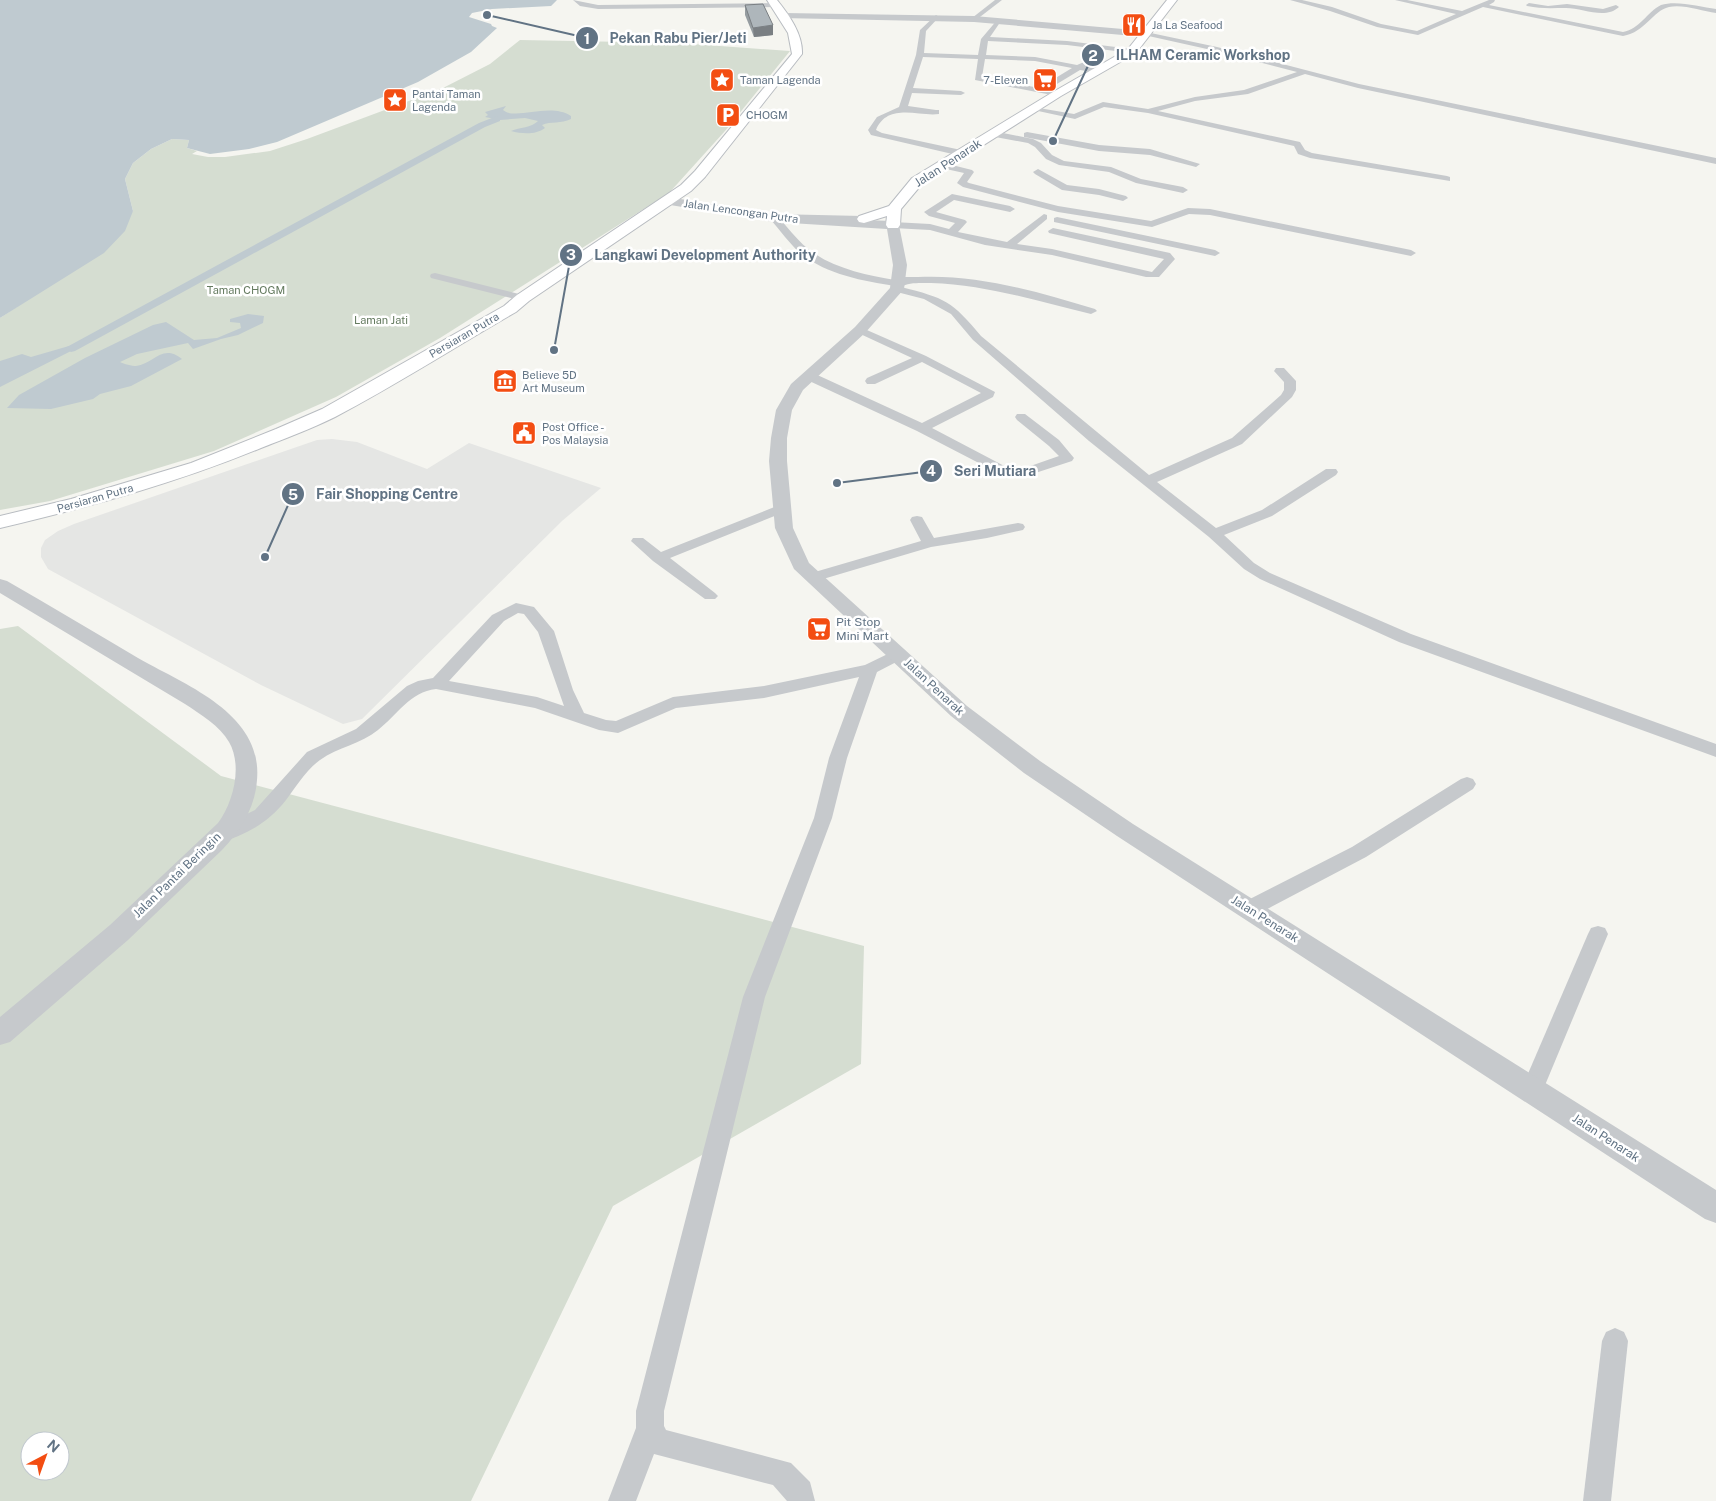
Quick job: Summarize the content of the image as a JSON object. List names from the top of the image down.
{
  "streets": {
    "main road": ["Jalan Penarak", "Persiaran Putra"],
    "street": ["Jalan Lencongan Putra", "Jalan Pantai Beringin"]
  },
  "crossings": [
    ["Jalan Penarak", "Jalan Lencongan Putra"],
    ["Jalan Lencongan Putra", "Persiaran Putra"]
  ],
  "parks": ["Taman CHOGM", "Laman Jati"],
  "places": {
    "other": [
      "Pekan Rabu Pier/Jeti",
      "ILHAM Ceramic Workshop",
      "Langkawi Development Authority",
      "Seri Mutiara",
      "Fair Shopping Centre"
    ],
    "restaurant": ["Ja La Seafood"],
    "place": ["Taman Lagenda", "Pantai Taman Lagenda"],
    "supermarket": ["7-Eleven", "Pit Stop Mini Mart"],
    "parking": ["CHOGM"],
    "museum": ["Believe 5D Art Museum"],
    "public building": ["Post Office - Pos Malaysia"]
  },
  "north": "top right"
}
